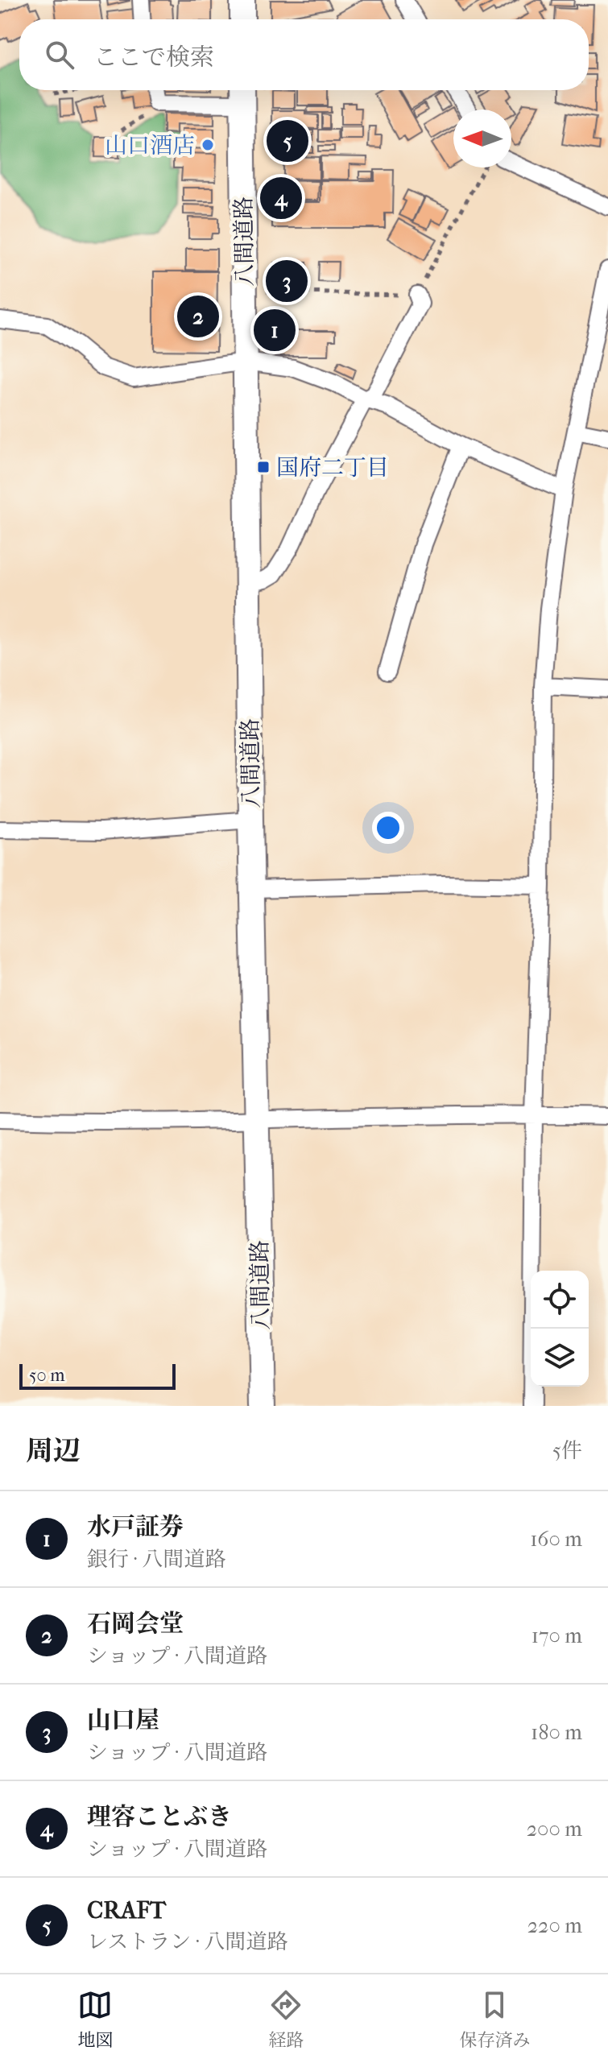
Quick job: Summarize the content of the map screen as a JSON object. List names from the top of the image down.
{
  "streets": {
    "main road": ["八間道路"]
  },
  "places": {
    "other": ["山口酒店"],
    "transit": ["国府二丁目"]
  },
  "scale_bar": "50 m",
  "north": "left",
  "page": {
    "search": "ここで検索",
    "pins": [
      "5",
      "4",
      "3",
      "2",
      "1"
    ],
    "scale": "50 m",
    "heading": ["周辺", "5件"],
    "list": [
      {
        "mark": "1",
        "name": "水戸証券",
        "note": "銀行 · 八間道路",
        "value": "160 m"
      },
      {
        "mark": "2",
        "name": "石岡会堂",
        "note": "ショップ · 八間道路",
        "value": "170 m"
      },
      {
        "mark": "3",
        "name": "山口屋",
        "note": "ショップ · 八間道路",
        "value": "180 m"
      },
      {
        "mark": "4",
        "name": "理容ことぶき",
        "note": "ショップ · 八間道路",
        "value": "200 m"
      },
      {
        "mark": "5",
        "name": "CRAFT",
        "note": "レストラン · 八間道路",
        "value": "220 m"
      }
    ],
    "nav": ["地図", "経路", "保存済み"]
  }
}
